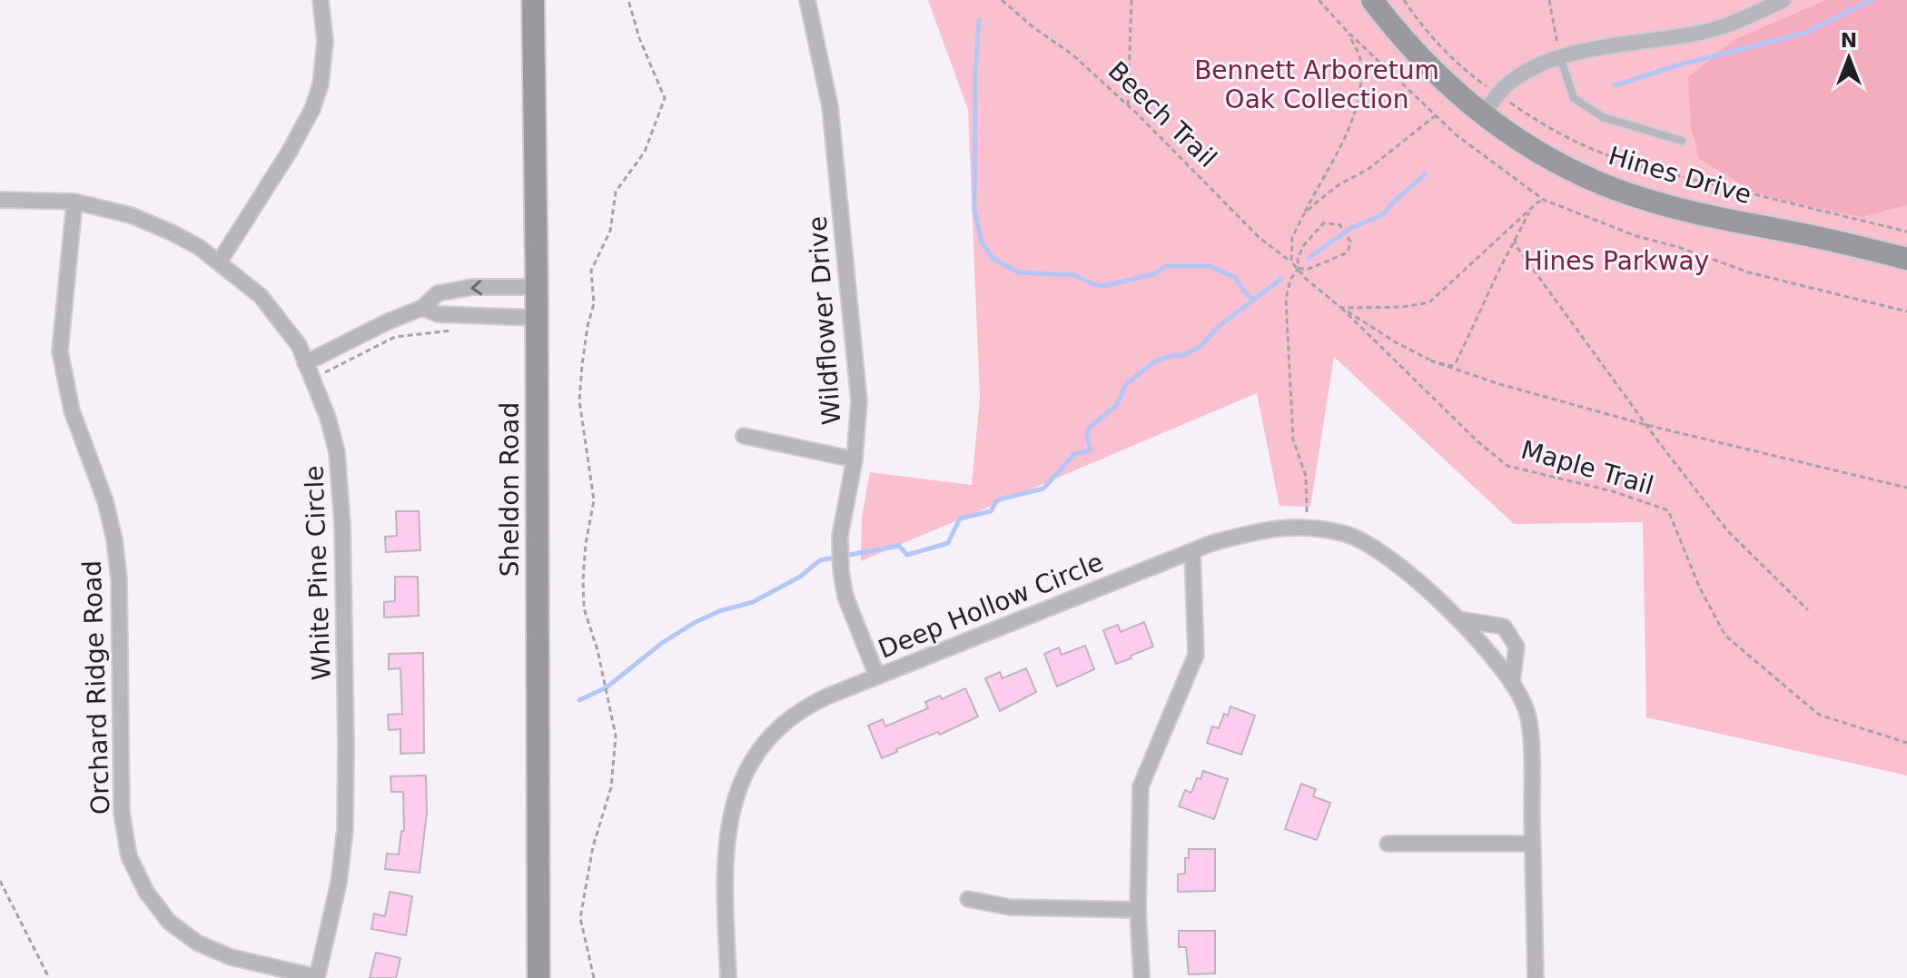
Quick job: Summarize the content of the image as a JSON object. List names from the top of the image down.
{
  "streets": {
    "main road": ["Hines Drive", "Sheldon Road"],
    "street": [
      "Wildflower Drive",
      "White Pine Circle",
      "Deep Hollow Circle",
      "Orchard Ridge Road"
    ],
    "path": ["Beech Trail", "Maple Trail"]
  },
  "crossings": [
    ["Beech Trail", "Maple Trail"],
    ["Wildflower Drive", "Deep Hollow Circle"],
    ["White Pine Circle", "Orchard Ridge Road"]
  ],
  "parks": ["Bennett Arboretum Oak Collection", "Hines Parkway"],
  "north": "top"
}
